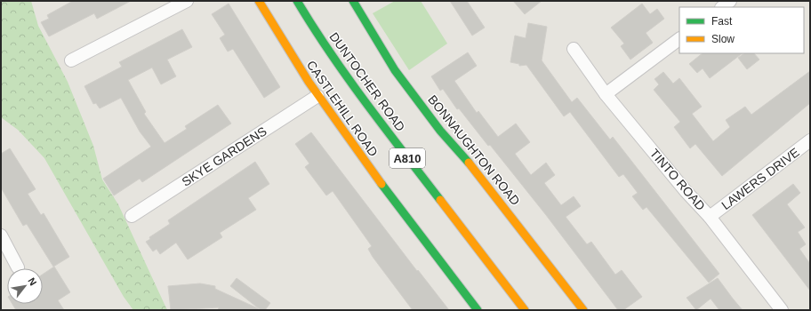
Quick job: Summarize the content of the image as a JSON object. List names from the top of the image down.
{
  "streets": {
    "street": [
      "DUNTOCHER ROAD",
      "CASTLEHILL ROAD",
      "BONNAUGHTON ROAD",
      "SKYE GARDENS",
      "A810",
      "LAWERS DRIVE",
      "TINTO ROAD"
    ]
  },
  "crossings": [
    ["CASTLEHILL ROAD", "SKYE GARDENS"],
    ["LAWERS DRIVE", "TINTO ROAD"]
  ],
  "legend": ["Fast", "Slow"],
  "north": "top right"
}
